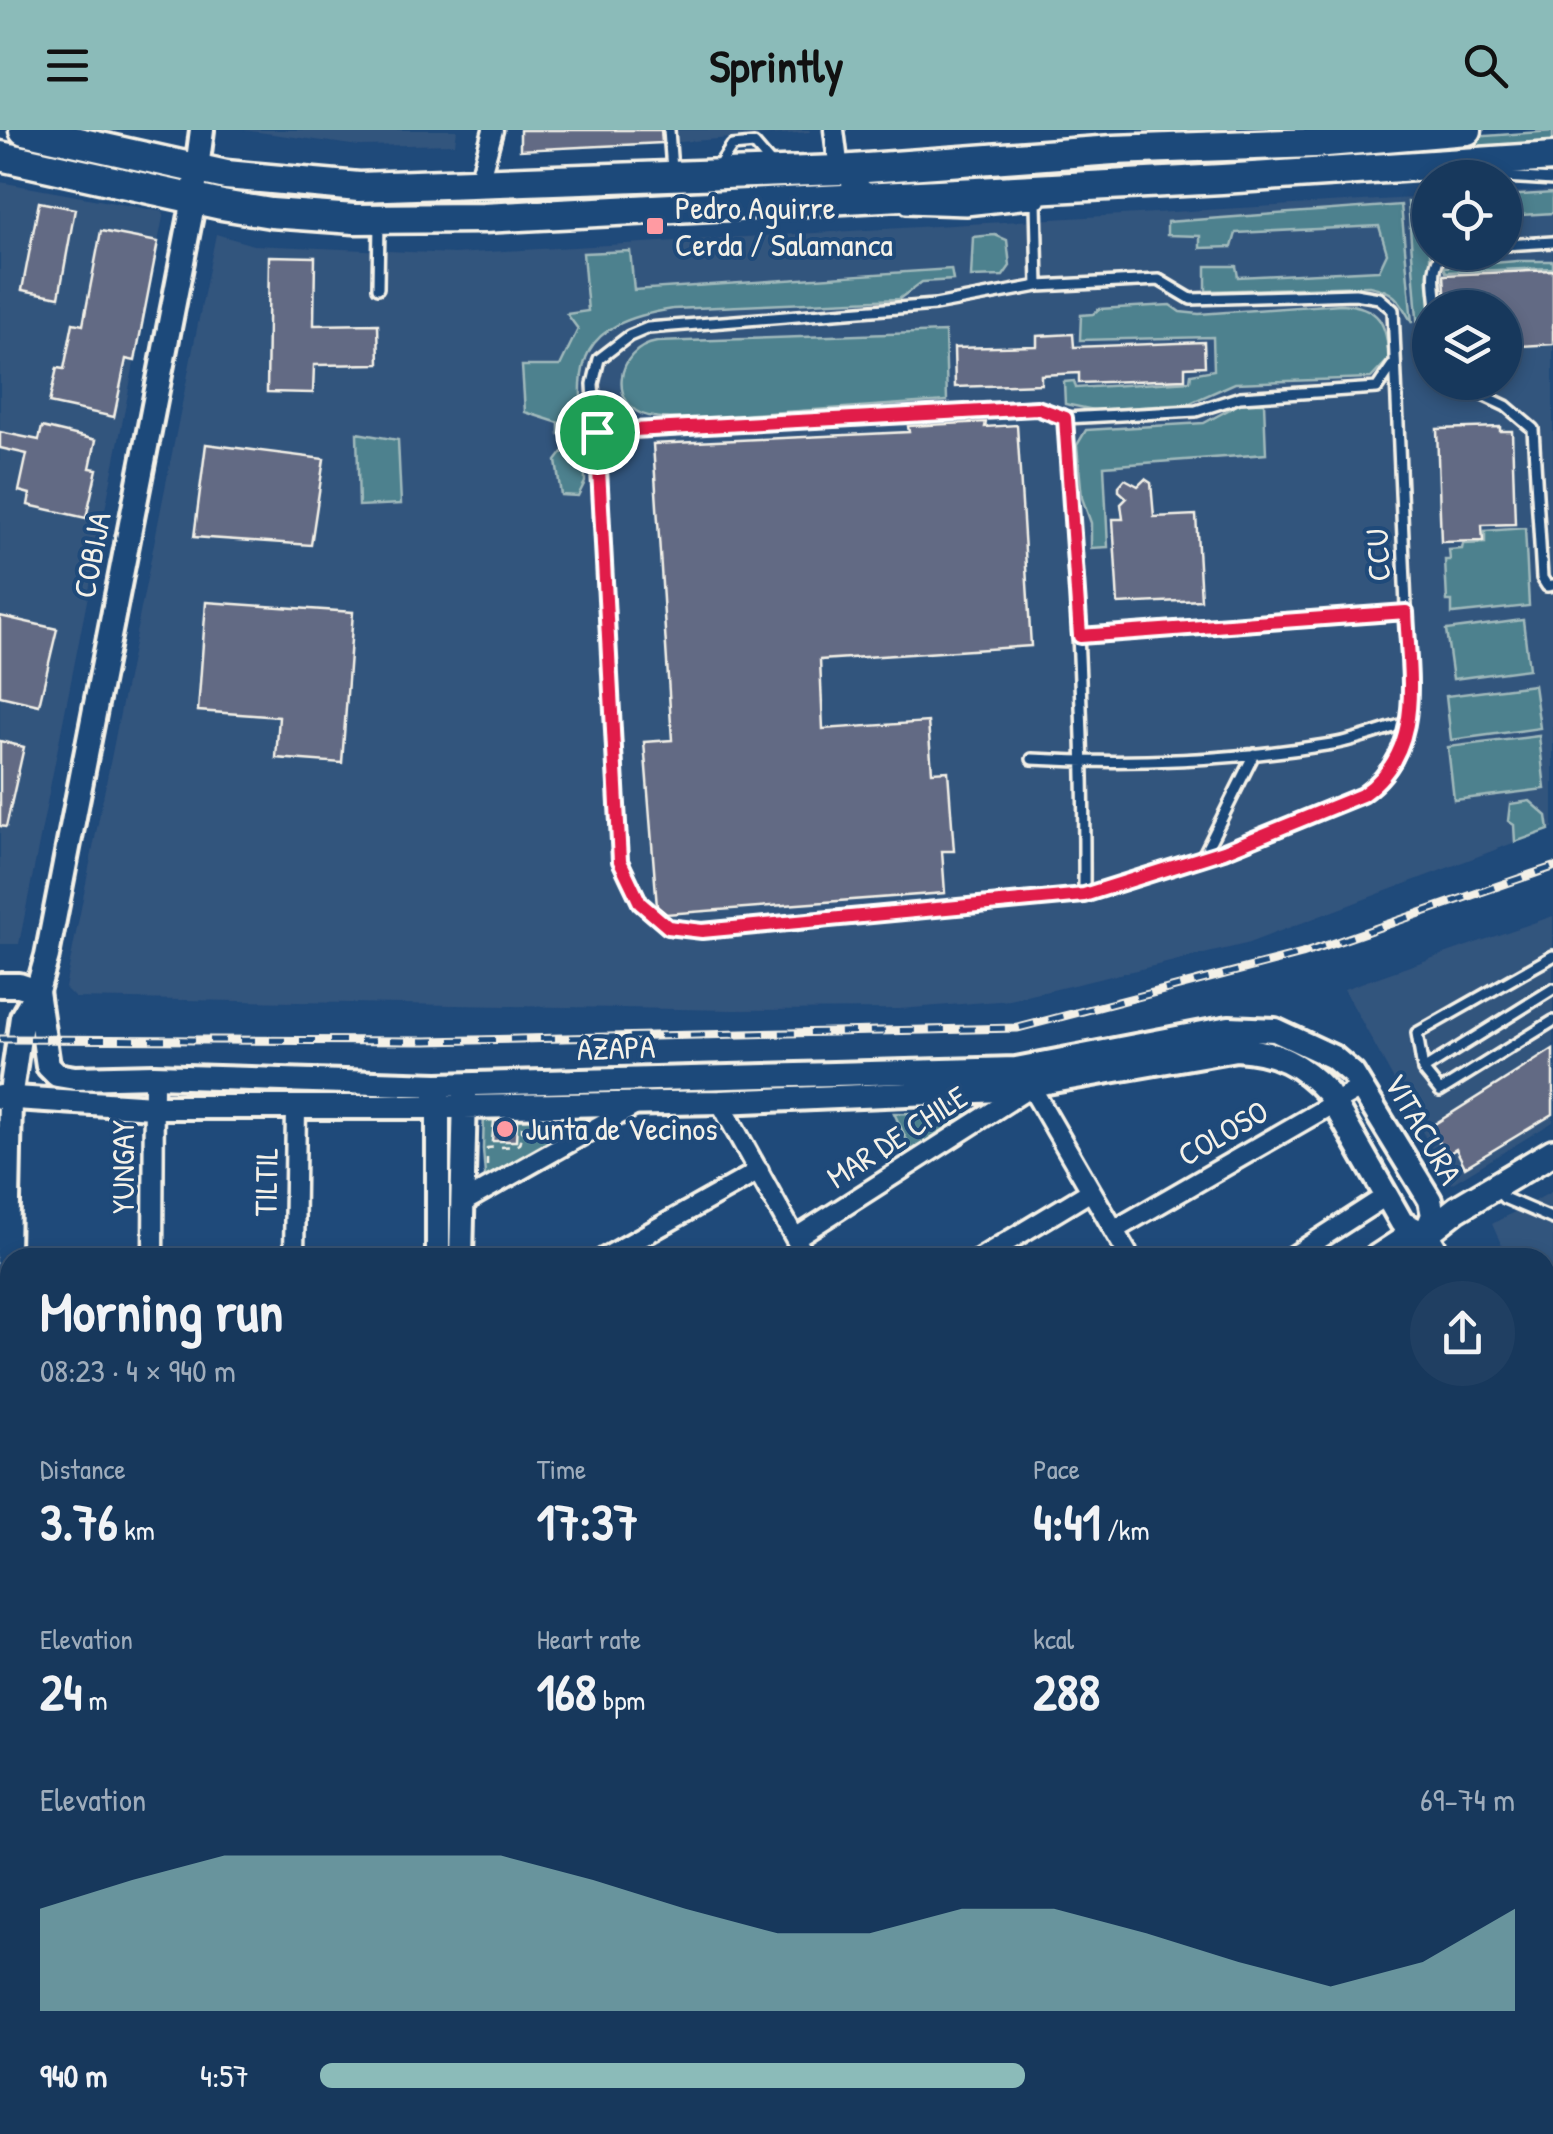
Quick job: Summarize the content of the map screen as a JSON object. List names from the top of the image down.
{
  "streets": {
    "street": [
      "COBIJA",
      "AZAPA",
      "VITACURA",
      "COLOSO",
      "MAR DE CHILE",
      "YUNGAY",
      "TILTIL"
    ],
    "lane": ["CCU"]
  },
  "crossings": [
    ["COBIJA", "AZAPA"],
    ["AZAPA", "VITACURA"],
    ["AZAPA", "MAR DE CHILE"],
    ["AZAPA", "YUNGAY"],
    ["AZAPA", "TILTIL"],
    ["VITACURA", "COLOSO"]
  ],
  "places": {
    "transit": ["Pedro Aguirre Cerda / Salamanca"],
    "other": ["Junta de Vecinos"]
  },
  "page": {
    "header": "Sprintly",
    "heading": ["Morning run", "08:23 · 4 × 940 m"],
    "stats": [
      ["Distance", "3.76 km"],
      ["Time", "17:37"],
      ["Pace", "4:41 /km"],
      ["Elevation", "24 m"],
      ["Heart rate", "168 bpm"],
      ["kcal", "288"]
    ],
    "chart": ["Elevation", "69–74 m"],
    "list": [
      {
        "name": "940 m",
        "note": "4:57"
      }
    ]
  }
}
